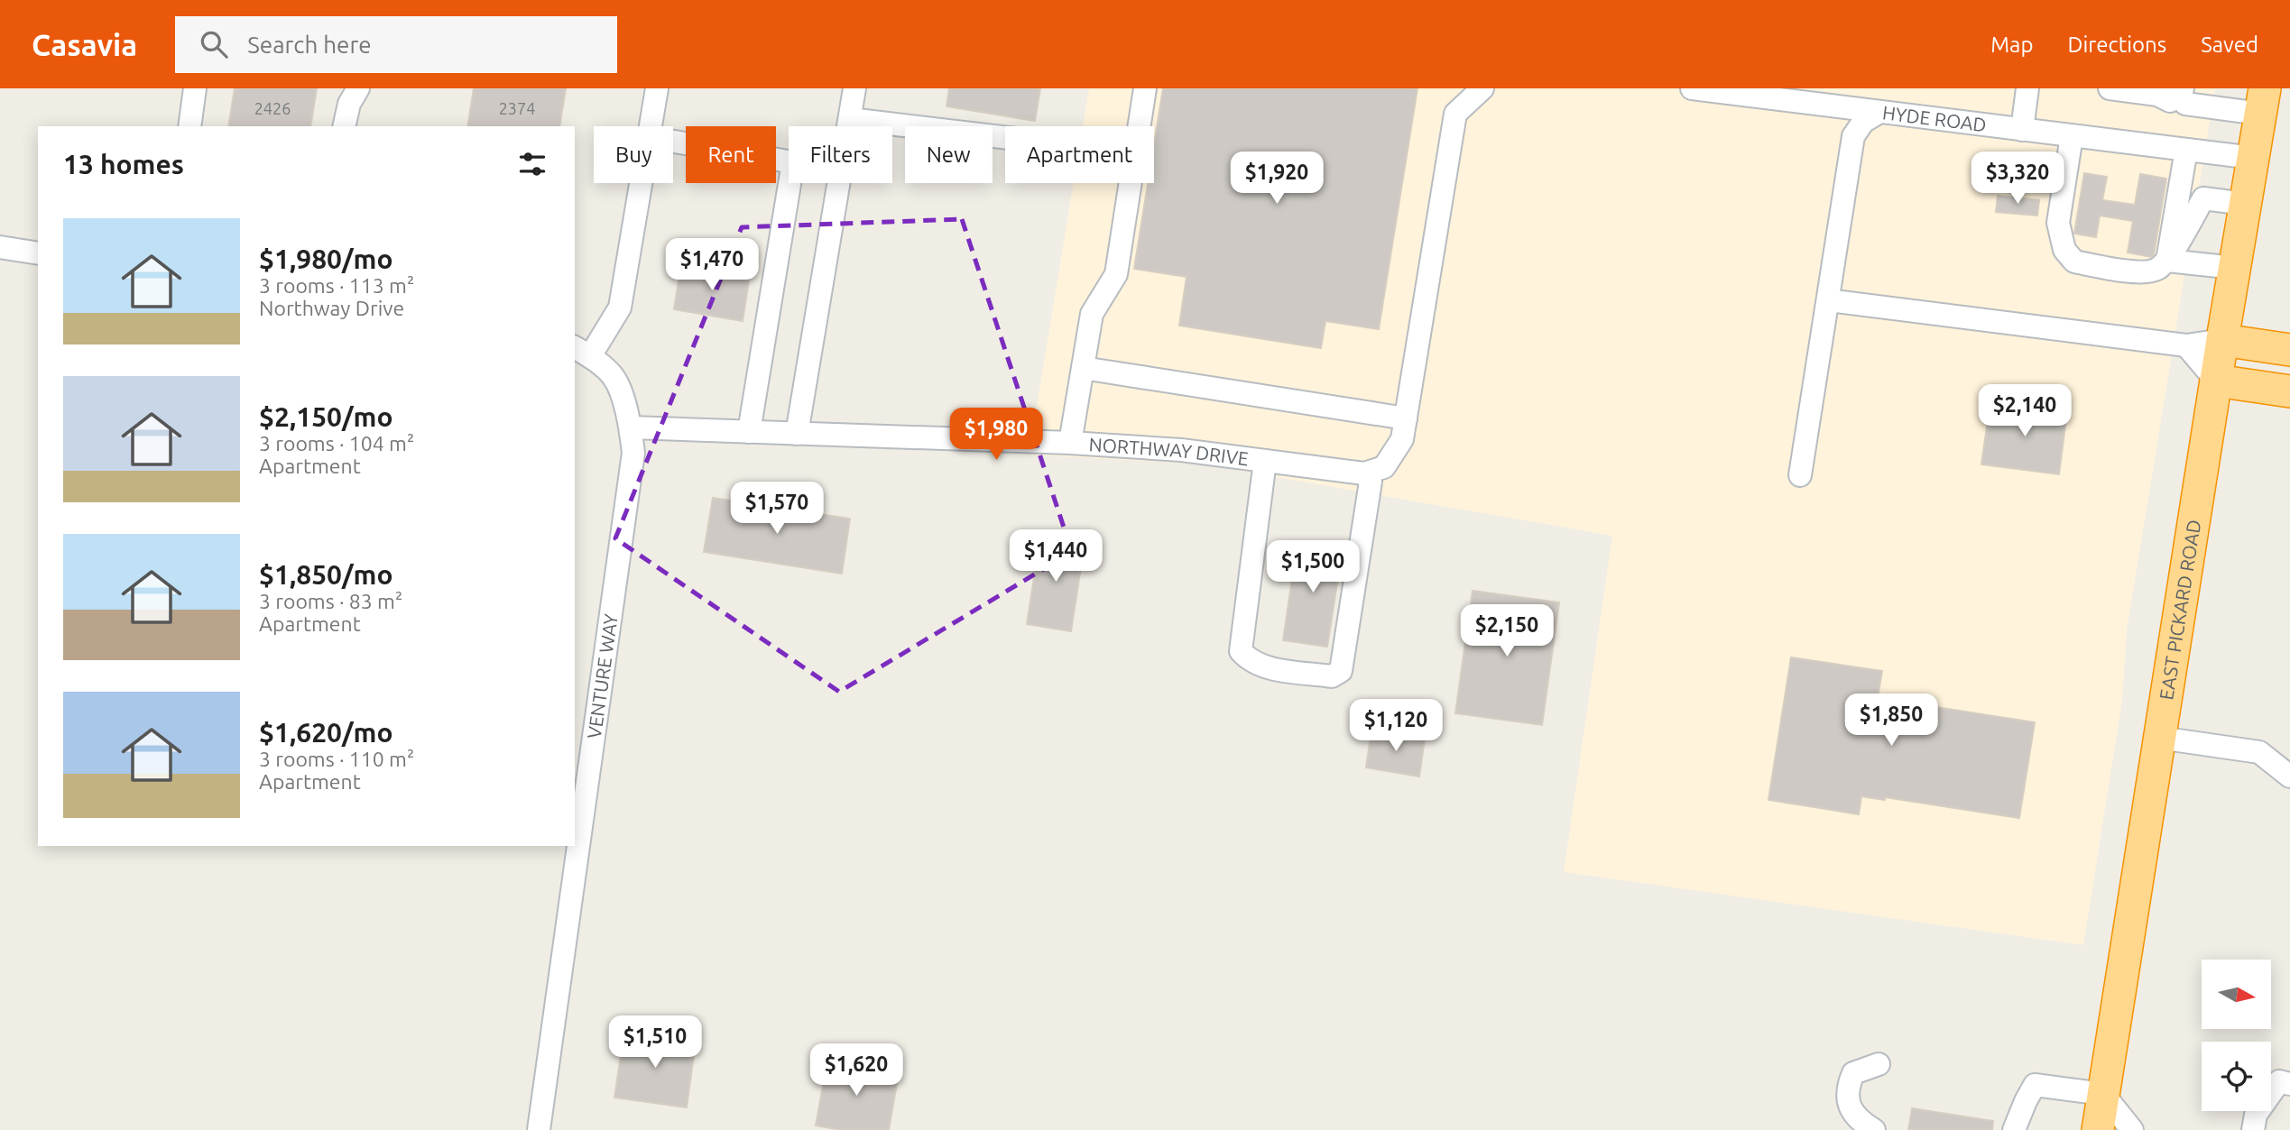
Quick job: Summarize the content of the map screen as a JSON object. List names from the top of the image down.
{
  "streets": {
    "highway": ["EAST PICKARD ROAD"],
    "street": ["HYDE ROAD", "NORTHWAY DRIVE", "VENTURE WAY"]
  },
  "crossings": [
    ["HYDE ROAD", "EAST PICKARD ROAD"],
    ["NORTHWAY DRIVE", "VENTURE WAY"]
  ],
  "house_numbers": ["2426", "2374"],
  "north": "right",
  "page": {
    "header": "Casavia",
    "search": "Search here",
    "nav": ["Map", "Directions", "Saved"],
    "chip": [
      "Buy",
      "Rent",
      "Filters",
      "New",
      "Apartment"
    ],
    "heading": "13 homes",
    "price": [
      "$1,920",
      "$3,320",
      "$1,470",
      "$2,140",
      "$1,980",
      "$1,570",
      "$1,440",
      "$1,500",
      "$2,150",
      "$1,850",
      "$1,120",
      "$1,510",
      "$1,620"
    ],
    "list": [
      {
        "name": "$1,980/mo",
        "note": "3 rooms · 113 m² · Northway Drive"
      },
      {
        "name": "$2,150/mo",
        "note": "3 rooms · 104 m² · Apartment"
      },
      {
        "name": "$1,850/mo",
        "note": "3 rooms · 83 m² · Apartment"
      },
      {
        "name": "$1,620/mo",
        "note": "3 rooms · 110 m² · Apartment"
      }
    ]
  }
}
